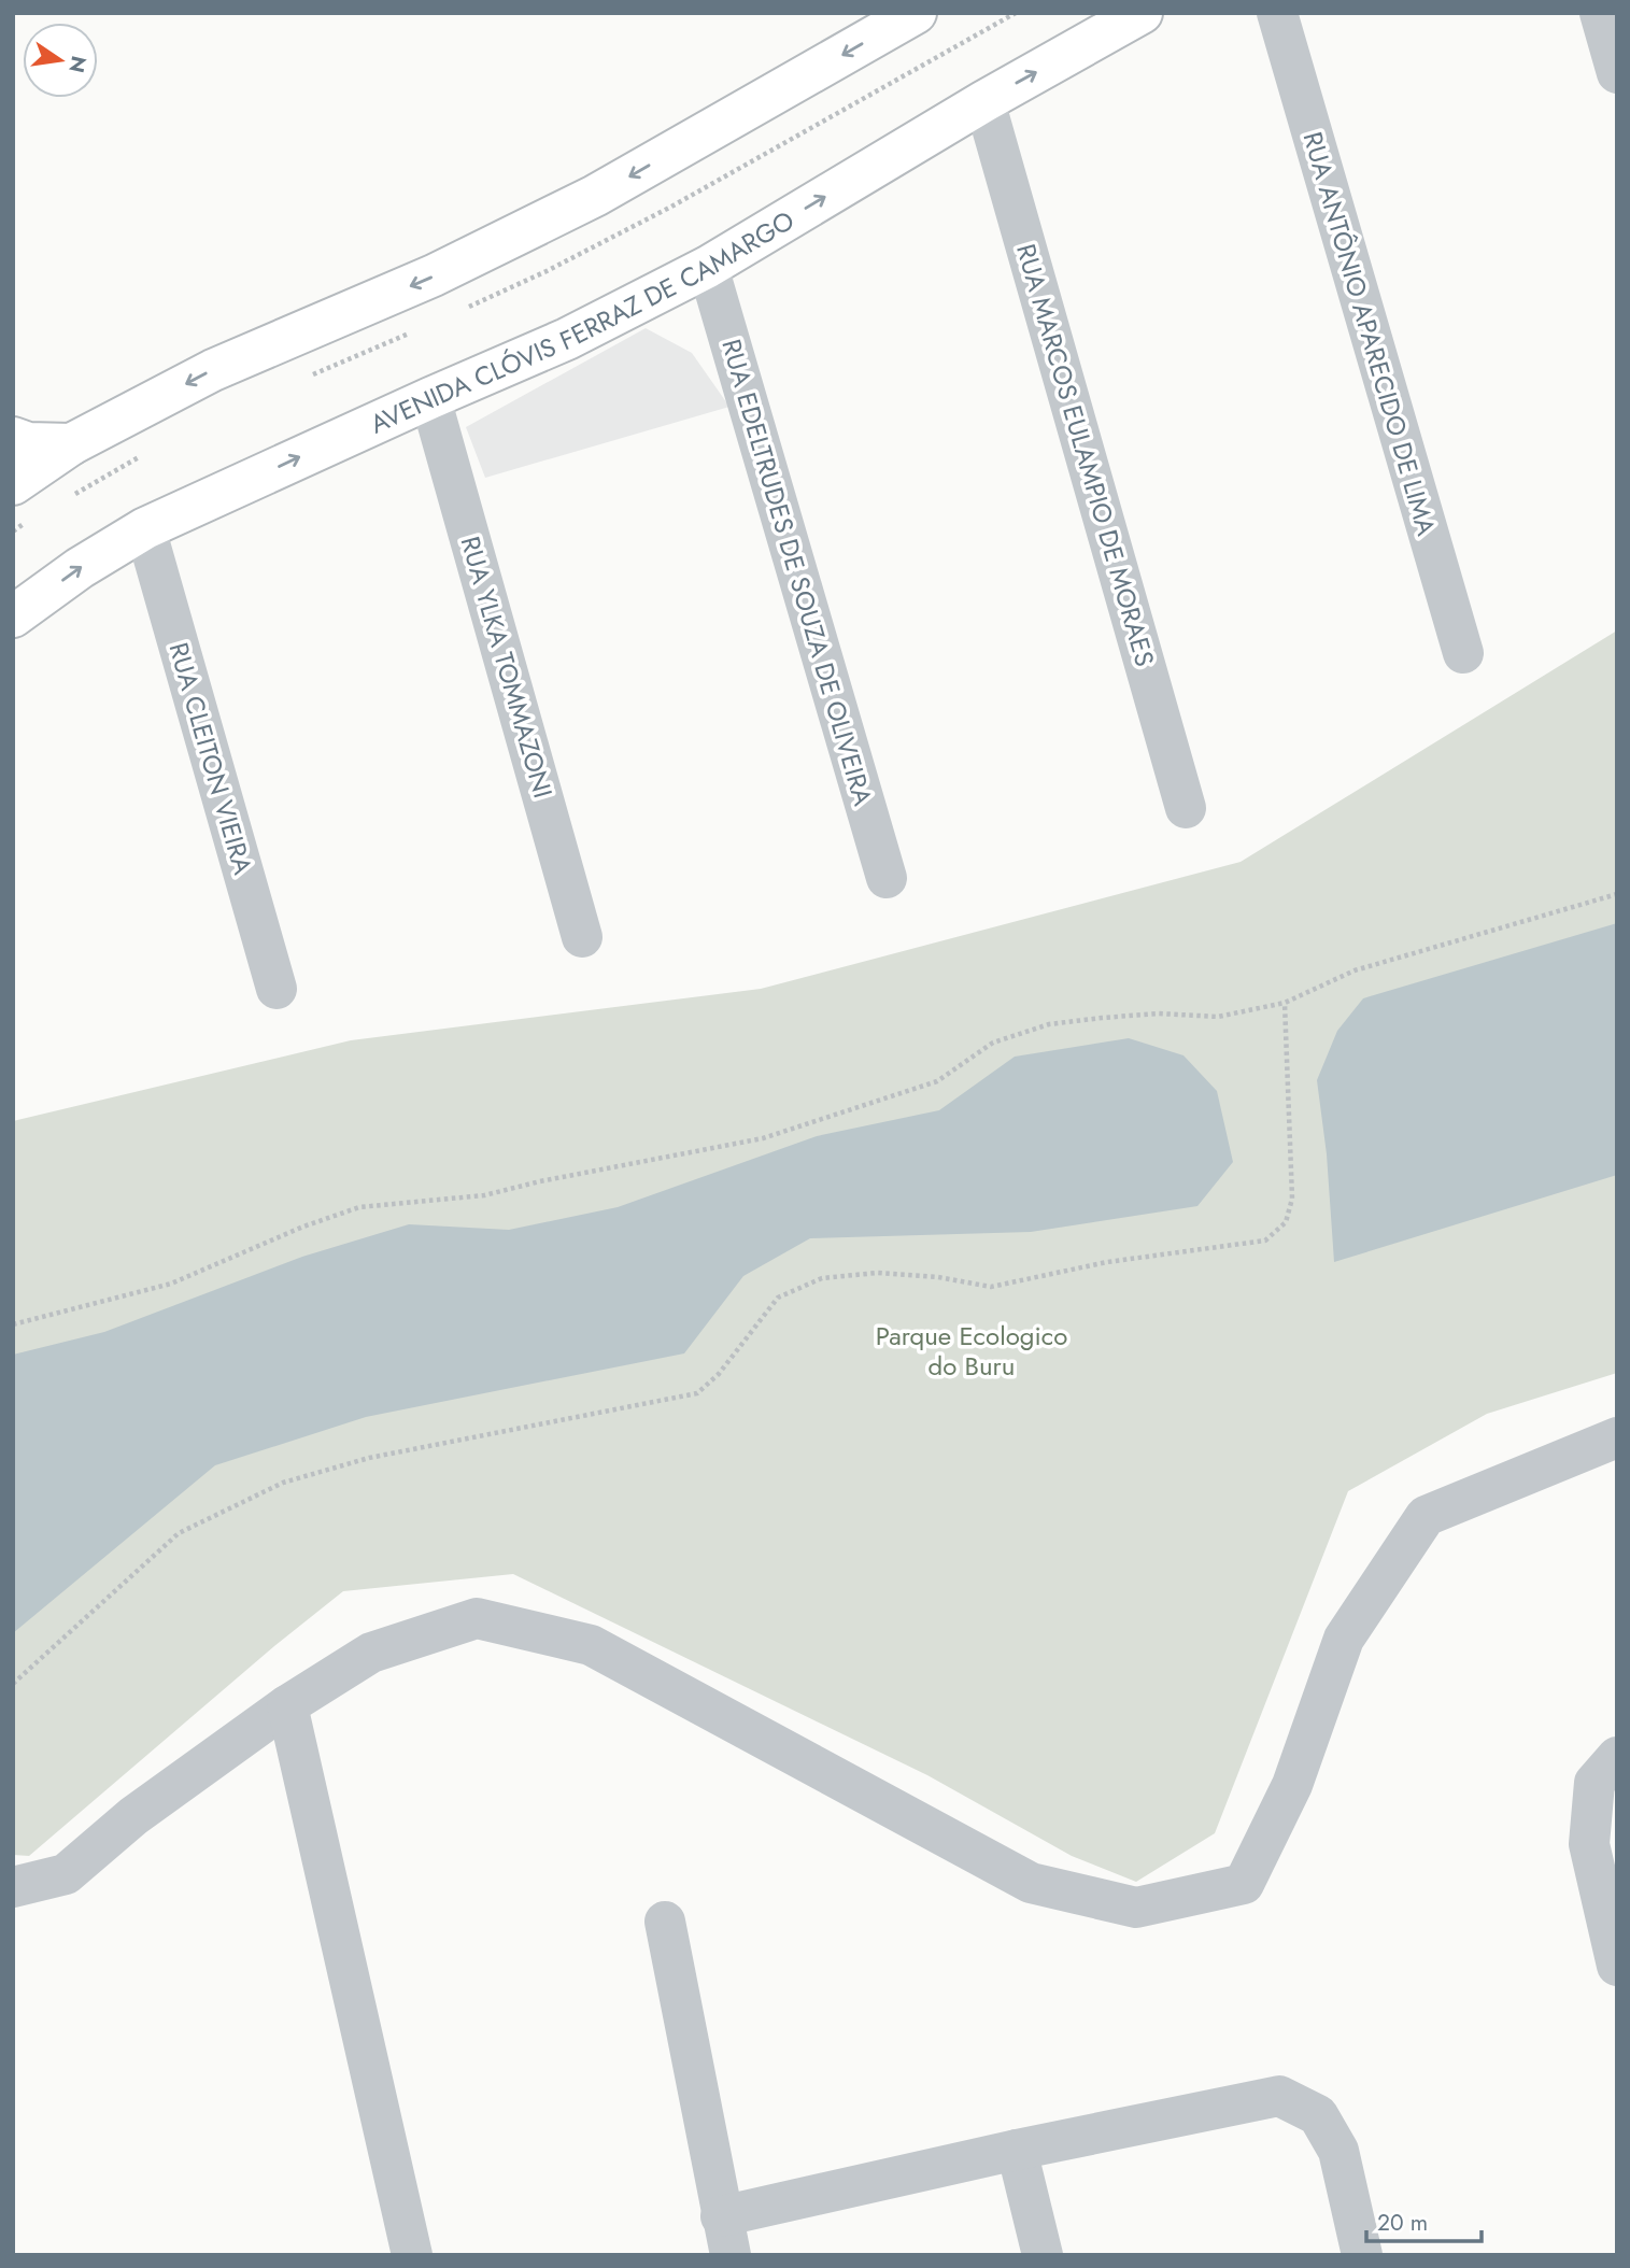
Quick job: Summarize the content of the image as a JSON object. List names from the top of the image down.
{
  "streets": {
    "main road": ["AVENIDA CLÓVIS FERRAZ DE CAMARGO"],
    "street": [
      "RUA ANTÔNIO APARECIDO DE LIMA",
      "RUA MARCOS EULAMPIO DE MORAES",
      "RUA EDELTRUDES DE SOUZA DE OLIVEIRA",
      "RUA YLKA TOMMAZONI",
      "RUA CLEITON VIEIRA"
    ]
  },
  "crossings": [
    ["AVENIDA CLÓVIS FERRAZ DE CAMARGO", "RUA MARCOS EULAMPIO DE MORAES"],
    ["AVENIDA CLÓVIS FERRAZ DE CAMARGO", "RUA EDELTRUDES DE SOUZA DE OLIVEIRA"],
    ["AVENIDA CLÓVIS FERRAZ DE CAMARGO", "RUA YLKA TOMMAZONI"],
    ["AVENIDA CLÓVIS FERRAZ DE CAMARGO", "RUA CLEITON VIEIRA"]
  ],
  "parks": ["Parque Ecologico do Buru"],
  "scale_bar": "20 m",
  "north": "right"
}
